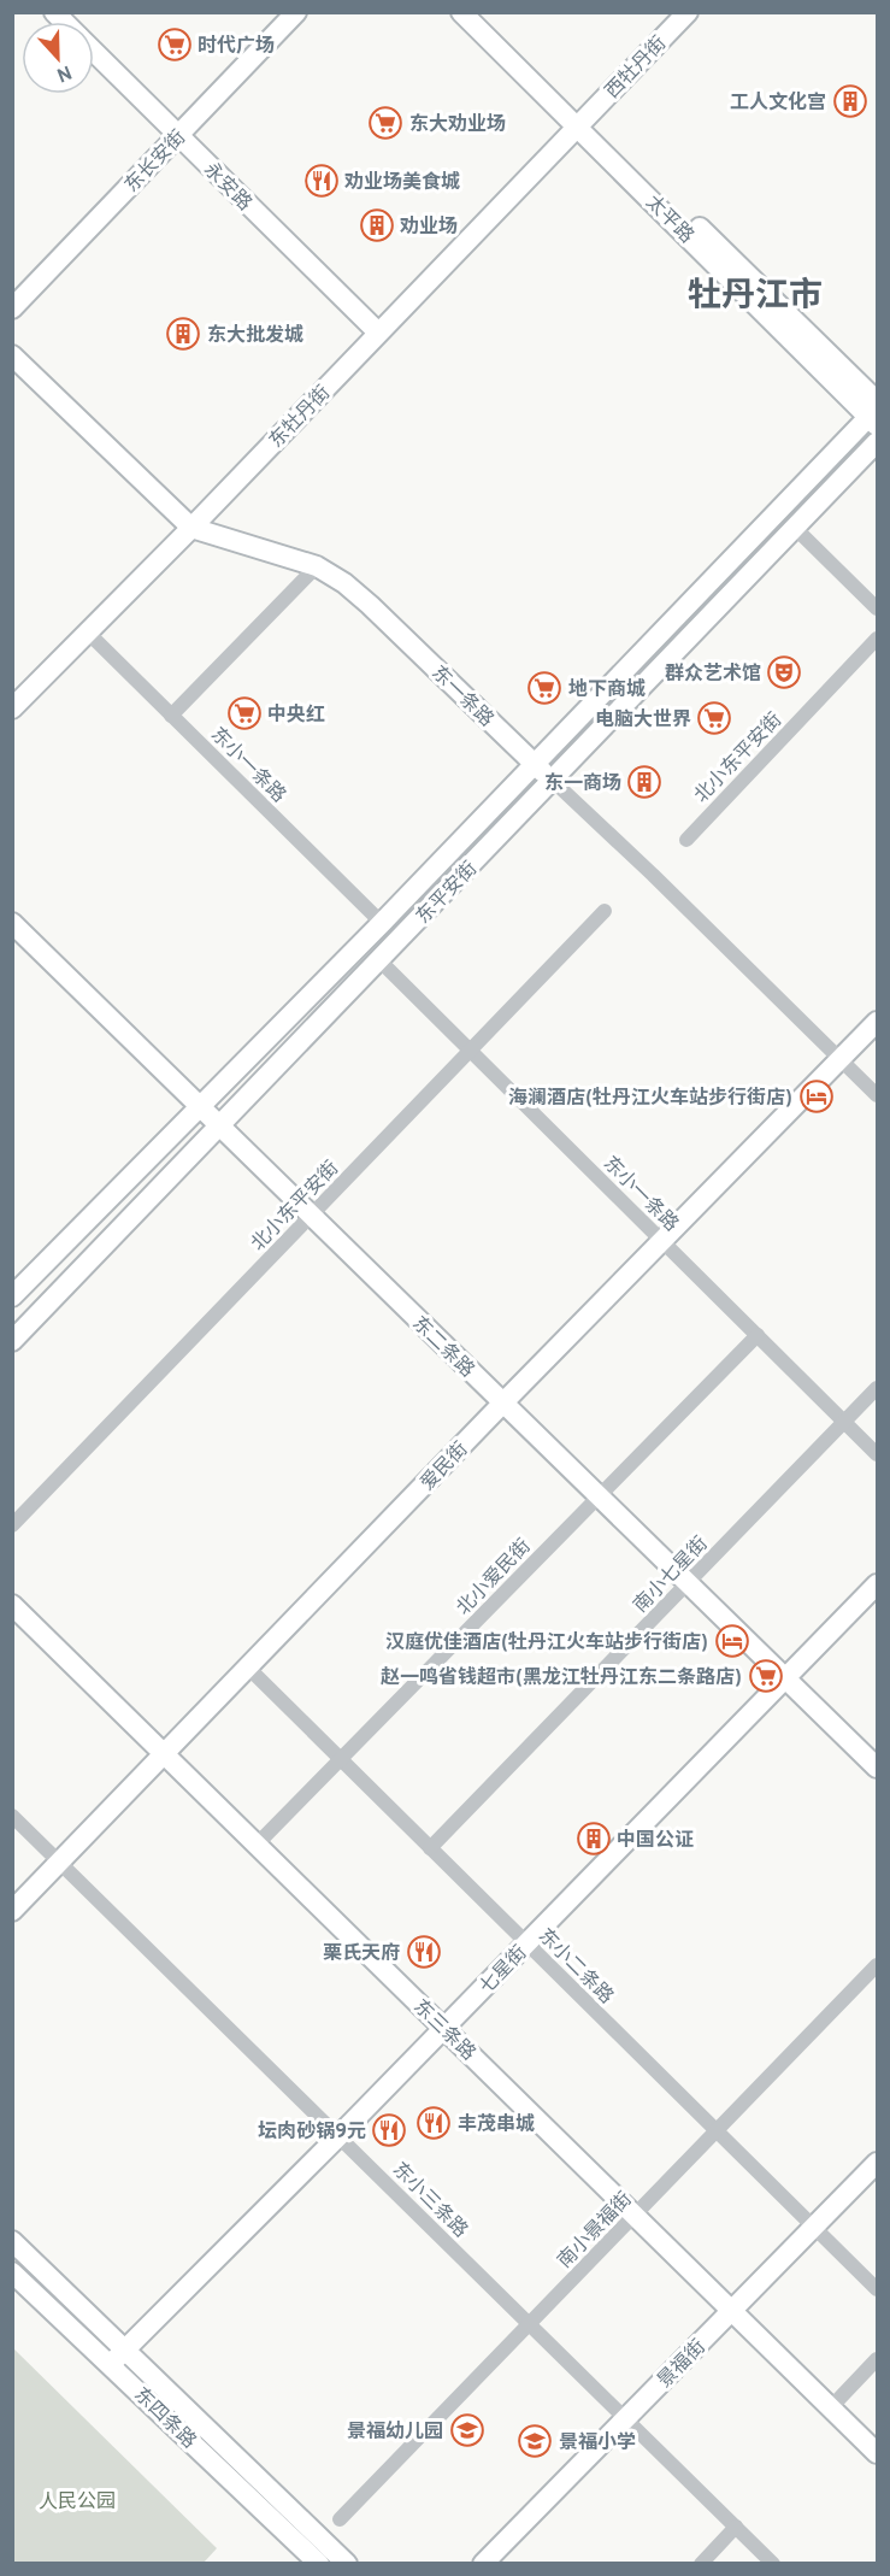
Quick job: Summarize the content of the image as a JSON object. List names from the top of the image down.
{
  "streets": {
    "street": [
      "西牡丹街",
      "东长安街",
      "永安路",
      "太平路",
      "东牡丹街",
      "东一条路",
      "北小东平安街",
      "东小一条路",
      "东平安街",
      "东二条路",
      "爱民街",
      "南小七星街",
      "北小爱民街",
      "东小二条路",
      "七星街",
      "东三条路",
      "东小三条路",
      "南小景福街",
      "景福街",
      "东四条路"
    ]
  },
  "crossings": [
    ["西牡丹街", "太平路"],
    ["西牡丹街", "东牡丹街"],
    ["东长安街", "永安路"],
    ["永安路", "东牡丹街"],
    ["太平路", "东牡丹街"],
    ["太平路", "东平安街"],
    ["东牡丹街", "东一条路"],
    ["东牡丹街", "东小一条路"],
    ["东一条路", "东平安街"],
    ["东一条路", "爱民街"],
    ["北小东平安街", "东小一条路"],
    ["北小东平安街", "东二条路"],
    ["东小一条路", "东平安街"],
    ["东小一条路", "爱民街"],
    ["东小一条路", "南小七星街"],
    ["东小一条路", "北小爱民街"],
    ["东平安街", "东二条路"],
    ["东二条路", "爱民街"],
    ["东二条路", "南小七星街"],
    ["东二条路", "北小爱民街"],
    ["东二条路", "七星街"],
    ["爱民街", "东小二条路"],
    ["爱民街", "东三条路"],
    ["爱民街", "东小三条路"],
    ["南小七星街", "东小二条路"],
    ["北小爱民街", "东小二条路"],
    ["北小爱民街", "东三条路"],
    ["东小二条路", "七星街"],
    ["东小二条路", "南小景福街"],
    ["东小二条路", "景福街"],
    ["七星街", "东三条路"],
    ["七星街", "东小三条路"],
    ["七星街", "东四条路"],
    ["东三条路", "南小景福街"],
    ["东三条路", "景福街"],
    ["东小三条路", "南小景福街"],
    ["东小三条路", "景福街"]
  ],
  "districts": ["牡丹江市"],
  "parks": ["人民公园"],
  "places": {
    "supermarket": [
      "时代广场",
      "东大劝业场",
      "地下商城",
      "中央红",
      "电脑大世界",
      "赵一鸣省钱超市(黑龙江牡丹江东二条路店)"
    ],
    "building": [
      "工人文化宫",
      "劝业场",
      "东大批发城",
      "东一商场",
      "中国公证"
    ],
    "restaurant": [
      "劝业场美食城",
      "栗氏天府",
      "丰茂串城",
      "坛肉砂锅9元"
    ],
    "theatre": ["群众艺术馆"],
    "hotel": ["海澜酒店(牡丹江火车站步行街店)", "汉庭优佳酒店(牡丹江火车站步行街店)"],
    "school or university": ["景福幼儿园", "景福小学"]
  },
  "north": "bottom"
}
